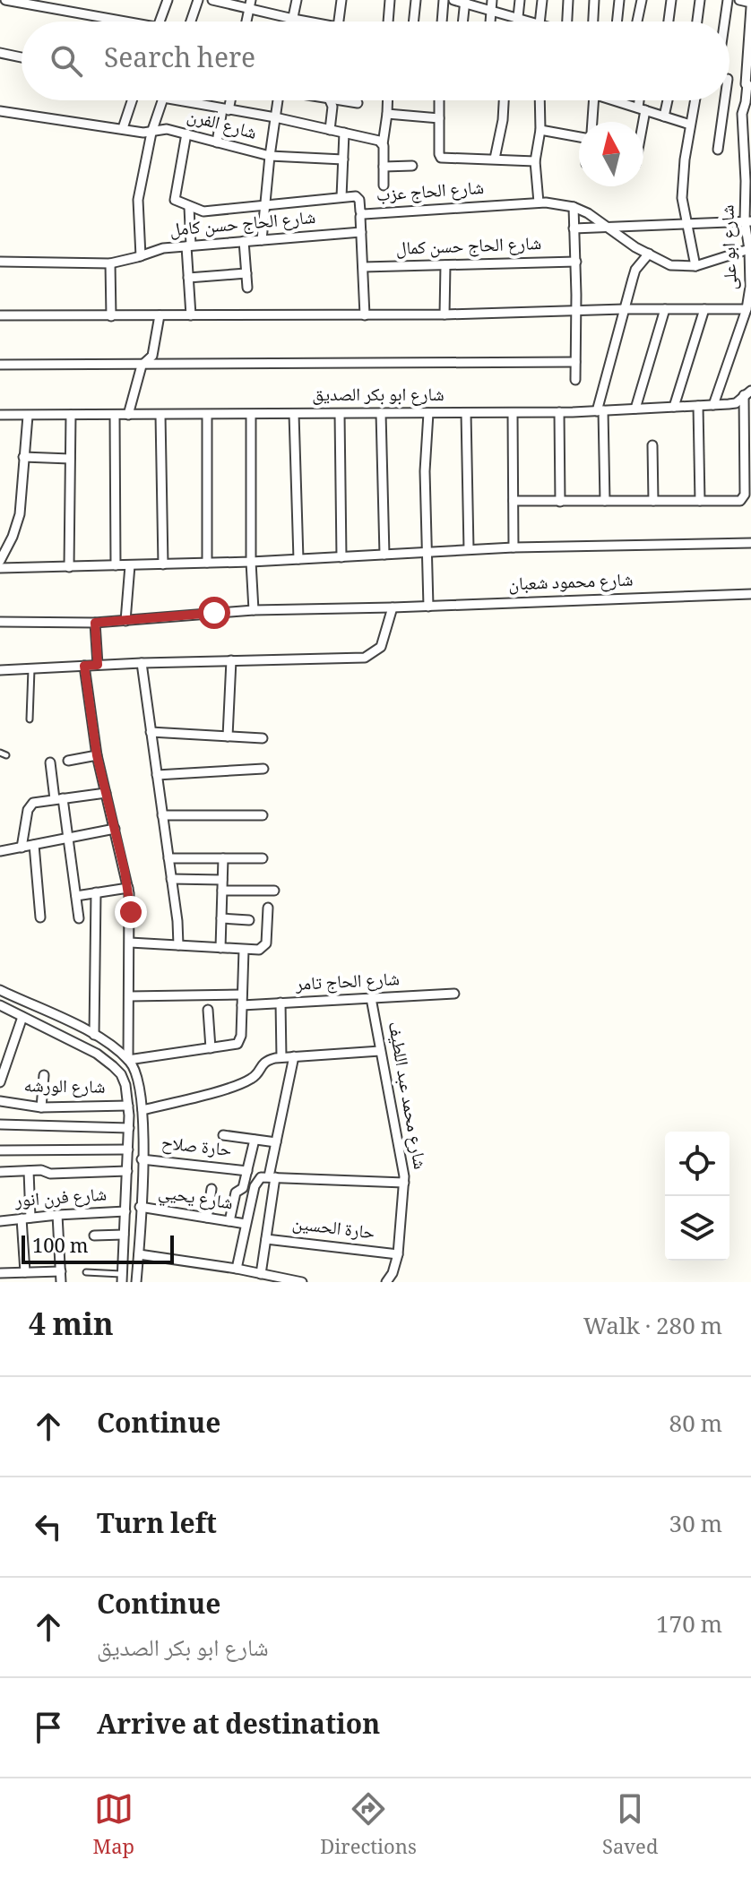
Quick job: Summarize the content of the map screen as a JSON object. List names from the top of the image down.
{
  "streets": {
    "street": [
      "شارع الفرن",
      "شارع الحاج عزب",
      "شارع الحاج حسن كامل",
      "شارع ابو على",
      "شارع الحاج حسن كمال",
      "شارع ابو بكر الصديق",
      "شارع محمود شعبان",
      "شارع الحاج تامر",
      "شارع الورشه",
      "شارع محمد عبد اللطيف",
      "حارة صلاح",
      "شارع فرن انور",
      "شارع يحيي",
      "حارة الحسين"
    ]
  },
  "crossings": [
    ["شارع الحاج عزب", "شارع ابو على"],
    ["شارع ابو على", "شارع ابو بكر الصديق"],
    ["شارع الحاج تامر", "شارع محمد عبد اللطيف"],
    ["شارع محمد عبد اللطيف", "حارة الحسين"]
  ],
  "scale_bar": "100 m",
  "north": "top",
  "page": {
    "search": "Search here",
    "scale": "100 m",
    "heading": ["4 min", "Walk · 280 m"],
    "list": [
      ["Continue", "80 m"],
      ["Turn left", "30 m"],
      ["Continue", "شارع ابو بكر الصديق", "170 m"],
      "Arrive at destination"
    ],
    "nav": ["Map", "Directions", "Saved"]
  }
}
